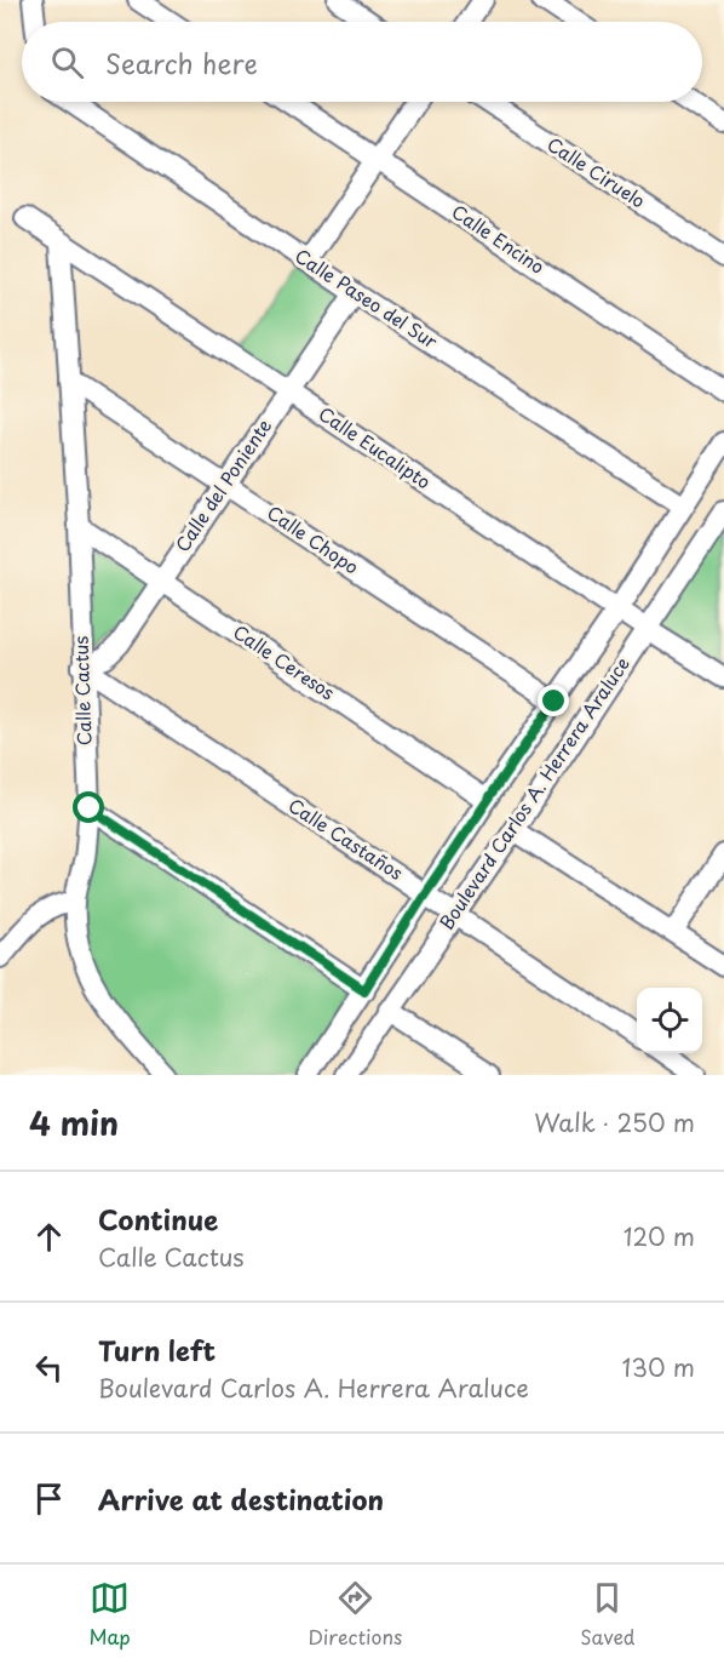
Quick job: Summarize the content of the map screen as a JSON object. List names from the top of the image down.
{
  "streets": {
    "street": [
      "Calle Ciruelo",
      "Calle Encino",
      "Calle Paseo del Sur",
      "Calle Eucalipto",
      "Calle del Poniente",
      "Calle Chopo",
      "Calle Ceresos",
      "Calle Cactus",
      "Boulevard Carlos A. Herrera Araluce",
      "Calle Castaños"
    ]
  },
  "crossings": [
    ["Calle Paseo del Sur", "Calle del Poniente"],
    ["Calle Paseo del Sur", "Boulevard Carlos A. Herrera Araluce"],
    ["Calle Eucalipto", "Calle del Poniente"],
    ["Calle Eucalipto", "Calle Cactus"],
    ["Calle Eucalipto", "Boulevard Carlos A. Herrera Araluce"],
    ["Calle del Poniente", "Calle Chopo"],
    ["Calle del Poniente", "Calle Ceresos"],
    ["Calle del Poniente", "Calle Cactus"],
    ["Calle del Poniente", "Calle Castaños"],
    ["Calle Chopo", "Calle Cactus"],
    ["Calle Chopo", "Boulevard Carlos A. Herrera Araluce"],
    ["Calle Ceresos", "Calle Cactus"],
    ["Calle Ceresos", "Boulevard Carlos A. Herrera Araluce"],
    ["Calle Cactus", "Calle Castaños"],
    ["Boulevard Carlos A. Herrera Araluce", "Calle Castaños"]
  ],
  "page": {
    "search": "Search here",
    "heading": ["4 min", "Walk · 250 m"],
    "list": [
      ["Continue", "Calle Cactus", "120 m"],
      ["Turn left", "Boulevard Carlos A. Herrera Araluce", "130 m"],
      "Arrive at destination"
    ],
    "nav": ["Map", "Directions", "Saved"]
  }
}
